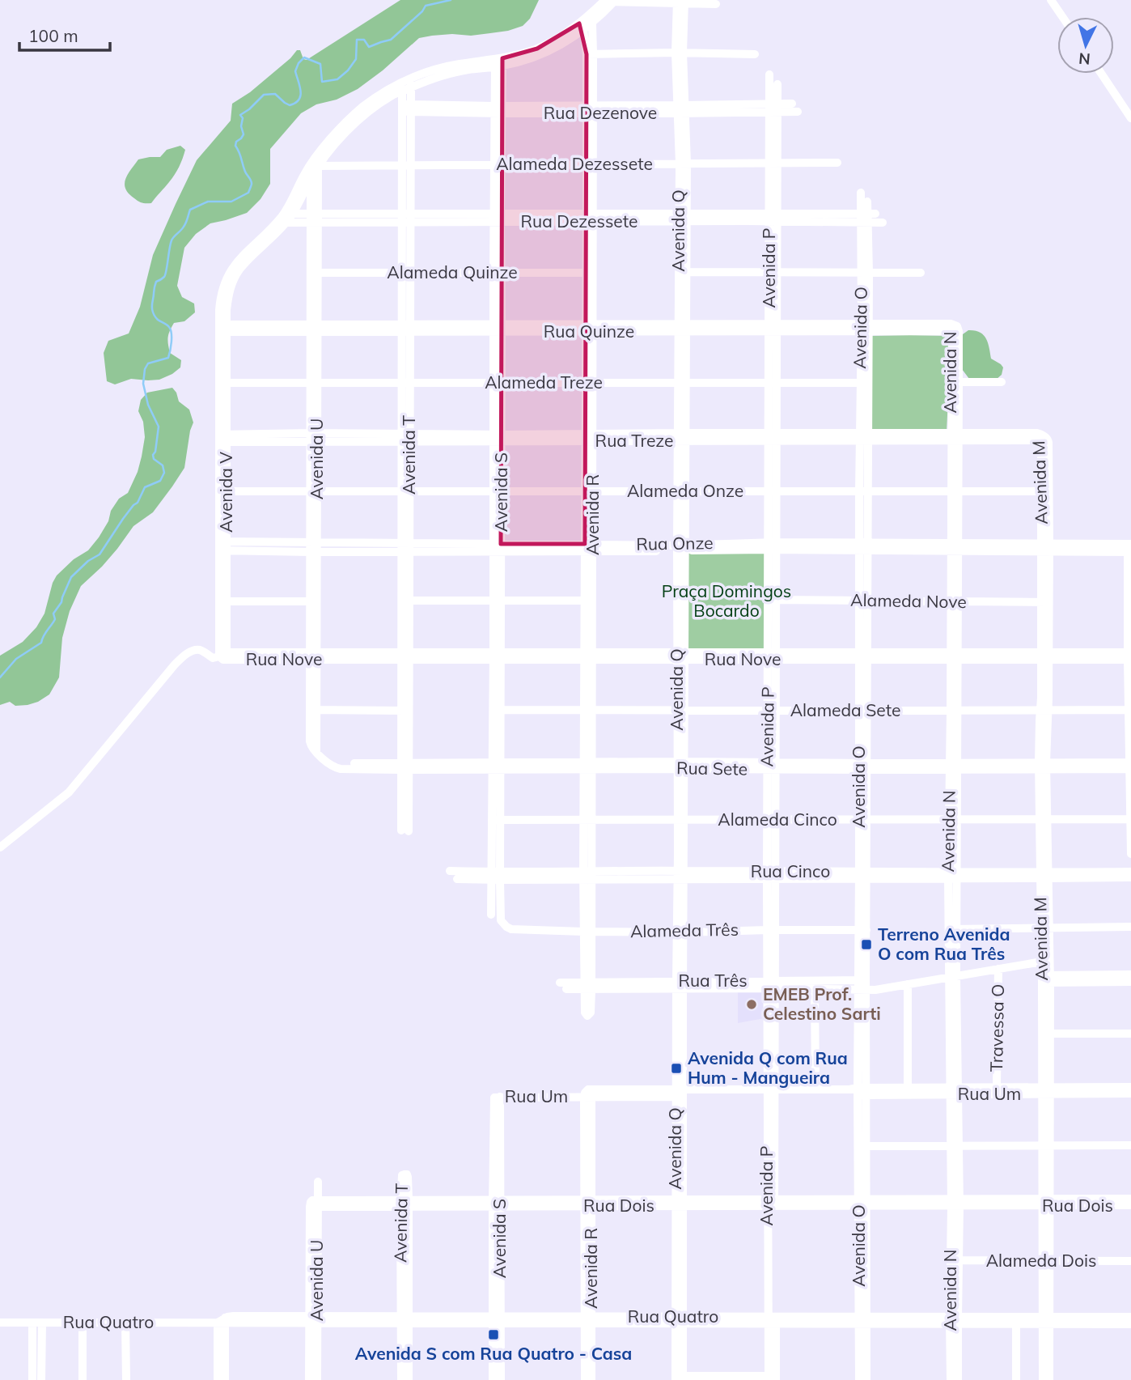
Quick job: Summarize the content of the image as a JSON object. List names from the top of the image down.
{
  "streets": {
    "street": [
      "Rua Dezenove",
      "Alameda Dezessete",
      "Rua Dezessete",
      "Avenida Q",
      "Avenida P",
      "Alameda Quinze",
      "Avenida O",
      "Rua Quinze",
      "Avenida N",
      "Alameda Treze",
      "Rua Treze",
      "Avenida T",
      "Avenida U",
      "Avenida M",
      "Alameda Onze",
      "Avenida V",
      "Avenida S",
      "Avenida R",
      "Rua Onze",
      "Alameda Nove",
      "Rua Nove",
      "Alameda Sete",
      "Rua Sete",
      "Alameda Cinco",
      "Rua Cinco",
      "Alameda Três",
      "Rua Três",
      "Travessa O",
      "Rua Um",
      "Rua Dois",
      "Alameda Dois",
      "Rua Quatro"
    ]
  },
  "crossings": [
    ["Rua Dezenove", "Avenida Q"],
    ["Rua Dezenove", "Avenida P"],
    ["Rua Dezenove", "Avenida T"],
    ["Rua Dezenove", "Avenida S"],
    ["Rua Dezenove", "Avenida R"],
    ["Alameda Dezessete", "Avenida Q"],
    ["Alameda Dezessete", "Avenida P"],
    ["Alameda Dezessete", "Avenida T"],
    ["Alameda Dezessete", "Avenida U"],
    ["Alameda Dezessete", "Avenida V"],
    ["Alameda Dezessete", "Avenida S"],
    ["Alameda Dezessete", "Avenida R"],
    ["Rua Dezessete", "Avenida Q"],
    ["Rua Dezessete", "Avenida P"],
    ["Rua Dezessete", "Avenida O"],
    ["Rua Dezessete", "Avenida T"],
    ["Rua Dezessete", "Avenida U"],
    ["Rua Dezessete", "Avenida V"],
    ["Rua Dezessete", "Avenida S"],
    ["Rua Dezessete", "Avenida R"],
    ["Avenida Q", "Rua Quinze"],
    ["Avenida Q", "Alameda Treze"],
    ["Avenida Q", "Rua Treze"],
    ["Avenida Q", "Alameda Onze"],
    ["Avenida Q", "Rua Onze"],
    ["Avenida Q", "Rua Nove"],
    ["Avenida Q", "Alameda Sete"],
    ["Avenida Q", "Rua Sete"],
    ["Avenida Q", "Alameda Cinco"],
    ["Avenida Q", "Rua Cinco"],
    ["Avenida Q", "Alameda Três"],
    ["Avenida Q", "Rua Três"],
    ["Avenida Q", "Rua Um"],
    ["Avenida Q", "Rua Dois"],
    ["Avenida Q", "Rua Quatro"],
    ["Avenida P", "Rua Quinze"],
    ["Avenida P", "Alameda Treze"],
    ["Avenida P", "Rua Treze"],
    ["Avenida P", "Alameda Onze"],
    ["Avenida P", "Rua Onze"],
    ["Avenida P", "Alameda Nove"],
    ["Avenida P", "Rua Nove"],
    ["Avenida P", "Alameda Sete"],
    ["Avenida P", "Rua Sete"],
    ["Avenida P", "Alameda Cinco"],
    ["Avenida P", "Rua Cinco"],
    ["Avenida P", "Alameda Três"],
    ["Avenida P", "Rua Três"],
    ["Avenida P", "Rua Um"],
    ["Avenida P", "Rua Dois"],
    ["Avenida P", "Rua Quatro"],
    ["Alameda Quinze", "Avenida T"],
    ["Alameda Quinze", "Avenida U"],
    ["Alameda Quinze", "Avenida S"],
    ["Alameda Quinze", "Avenida R"],
    ["Avenida O", "Rua Quinze"],
    ["Avenida O", "Alameda Treze"],
    ["Avenida O", "Rua Treze"],
    ["Avenida O", "Alameda Onze"],
    ["Avenida O", "Rua Onze"],
    ["Avenida O", "Alameda Nove"],
    ["Avenida O", "Rua Nove"],
    ["Avenida O", "Alameda Sete"],
    ["Avenida O", "Rua Sete"],
    ["Avenida O", "Alameda Cinco"],
    ["Avenida O", "Rua Cinco"],
    ["Avenida O", "Alameda Três"],
    ["Avenida O", "Rua Três"],
    ["Avenida O", "Rua Um"],
    ["Avenida O", "Rua Dois"],
    ["Avenida O", "Rua Quatro"],
    ["Rua Quinze", "Avenida N"],
    ["Rua Quinze", "Avenida T"],
    ["Rua Quinze", "Avenida U"],
    ["Rua Quinze", "Avenida V"],
    ["Rua Quinze", "Avenida S"],
    ["Rua Quinze", "Avenida R"],
    ["Avenida N", "Rua Treze"],
    ["Avenida N", "Alameda Onze"],
    ["Avenida N", "Rua Onze"],
    ["Avenida N", "Alameda Nove"],
    ["Avenida N", "Rua Nove"],
    ["Avenida N", "Alameda Sete"],
    ["Avenida N", "Rua Sete"],
    ["Avenida N", "Alameda Cinco"],
    ["Avenida N", "Rua Cinco"],
    ["Avenida N", "Rua Um"],
    ["Avenida N", "Rua Dois"],
    ["Avenida N", "Alameda Dois"],
    ["Avenida N", "Rua Quatro"],
    ["Alameda Treze", "Avenida T"],
    ["Alameda Treze", "Avenida U"],
    ["Alameda Treze", "Avenida V"],
    ["Alameda Treze", "Avenida S"],
    ["Alameda Treze", "Avenida R"],
    ["Rua Treze", "Avenida T"],
    ["Rua Treze", "Avenida U"],
    ["Rua Treze", "Avenida M"],
    ["Rua Treze", "Avenida V"],
    ["Rua Treze", "Avenida S"],
    ["Rua Treze", "Avenida R"],
    ["Avenida T", "Alameda Onze"],
    ["Avenida T", "Avenida V"],
    ["Avenida T", "Rua Onze"],
    ["Avenida T", "Rua Nove"],
    ["Avenida T", "Rua Sete"],
    ["Avenida T", "Rua Dois"],
    ["Avenida T", "Rua Quatro"],
    ["Avenida U", "Alameda Onze"],
    ["Avenida U", "Avenida V"],
    ["Avenida U", "Rua Onze"],
    ["Avenida U", "Rua Nove"],
    ["Avenida U", "Rua Sete"],
    ["Avenida U", "Rua Dois"],
    ["Avenida U", "Rua Quatro"],
    ["Avenida M", "Alameda Onze"],
    ["Avenida M", "Rua Onze"],
    ["Avenida M", "Alameda Nove"],
    ["Avenida M", "Rua Nove"],
    ["Avenida M", "Alameda Sete"],
    ["Avenida M", "Rua Sete"],
    ["Avenida M", "Alameda Cinco"],
    ["Avenida M", "Rua Cinco"],
    ["Avenida M", "Rua Um"],
    ["Avenida M", "Rua Dois"],
    ["Avenida M", "Alameda Dois"],
    ["Avenida M", "Rua Quatro"],
    ["Alameda Onze", "Avenida V"],
    ["Alameda Onze", "Avenida S"],
    ["Alameda Onze", "Avenida R"],
    ["Avenida V", "Avenida S"],
    ["Avenida V", "Avenida R"],
    ["Avenida V", "Rua Onze"],
    ["Avenida V", "Rua Nove"],
    ["Avenida S", "Rua Onze"],
    ["Avenida S", "Rua Nove"],
    ["Avenida S", "Alameda Sete"],
    ["Avenida S", "Rua Sete"],
    ["Avenida S", "Alameda Cinco"],
    ["Avenida S", "Rua Cinco"],
    ["Avenida S", "Alameda Três"],
    ["Avenida S", "Rua Um"],
    ["Avenida S", "Rua Dois"],
    ["Avenida S", "Rua Quatro"],
    ["Avenida R", "Rua Onze"],
    ["Avenida R", "Rua Nove"],
    ["Avenida R", "Alameda Sete"],
    ["Avenida R", "Rua Sete"],
    ["Avenida R", "Alameda Cinco"],
    ["Avenida R", "Rua Cinco"],
    ["Avenida R", "Alameda Três"],
    ["Avenida R", "Rua Três"],
    ["Avenida R", "Rua Um"],
    ["Avenida R", "Rua Dois"],
    ["Avenida R", "Rua Quatro"],
    ["Travessa O", "Rua Um"]
  ],
  "parks": ["Praça Domingos Bocardo"],
  "places": {
    "transit": ["Terreno Avenida O com Rua Três", "Avenida Q com Rua Hum - Mangueira", "Avenida S com Rua Quatro - Casa"],
    "other": ["EMEB Prof. Celestino Sarti"]
  },
  "scale_bar": "100 m",
  "north": "bottom"
}
